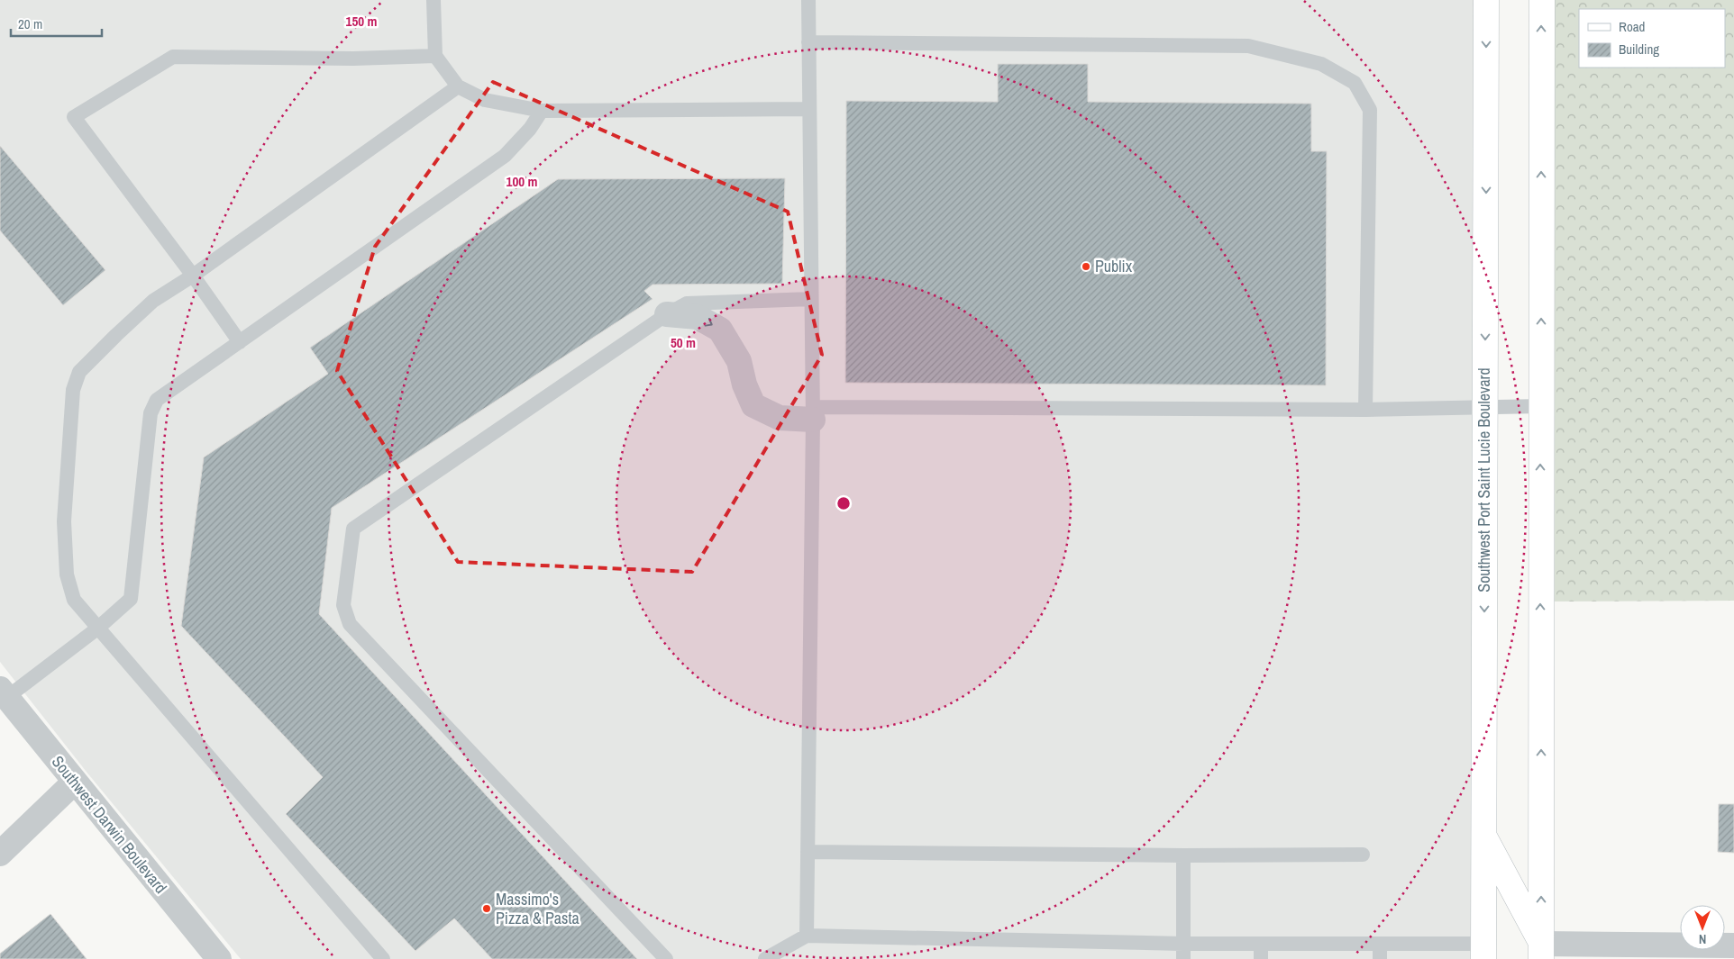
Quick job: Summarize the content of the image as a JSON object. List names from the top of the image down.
{
  "streets": {
    "main road": ["Southwest Port Saint Lucie Boulevard"],
    "street": ["Southwest Darwin Boulevard"]
  },
  "places": ["Publix", "Massimo's Pizza & Pasta"],
  "legend": ["Road", "Building"],
  "scale_bar": "20 m",
  "north": "bottom",
  "rings": ["150 m", "100 m", "50 m"]
}
